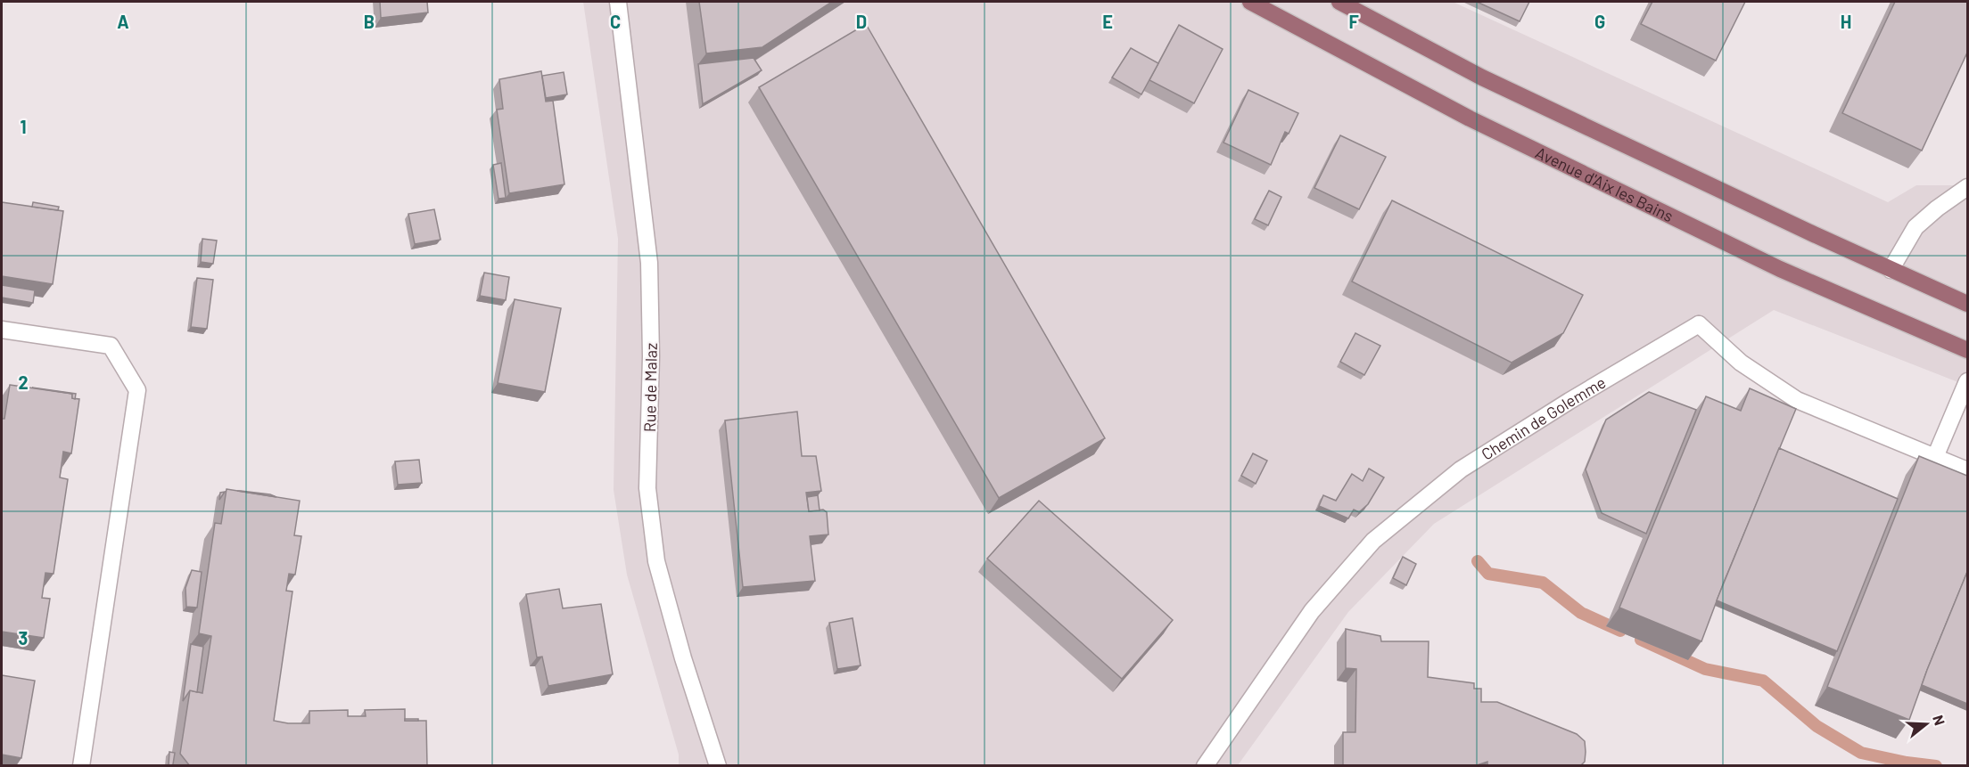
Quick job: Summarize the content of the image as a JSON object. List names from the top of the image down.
{
  "streets": {
    "main road": ["Avenue d'Aix les Bains"],
    "street": ["Rue de Malaz", "Chemin de Golemme"]
  },
  "north": "right",
  "grid": {
    "columns": [
      "A",
      "B",
      "C",
      "D",
      "E",
      "F",
      "G",
      "H"
    ],
    "rows": ["1", "2", "3"]
  }
}
